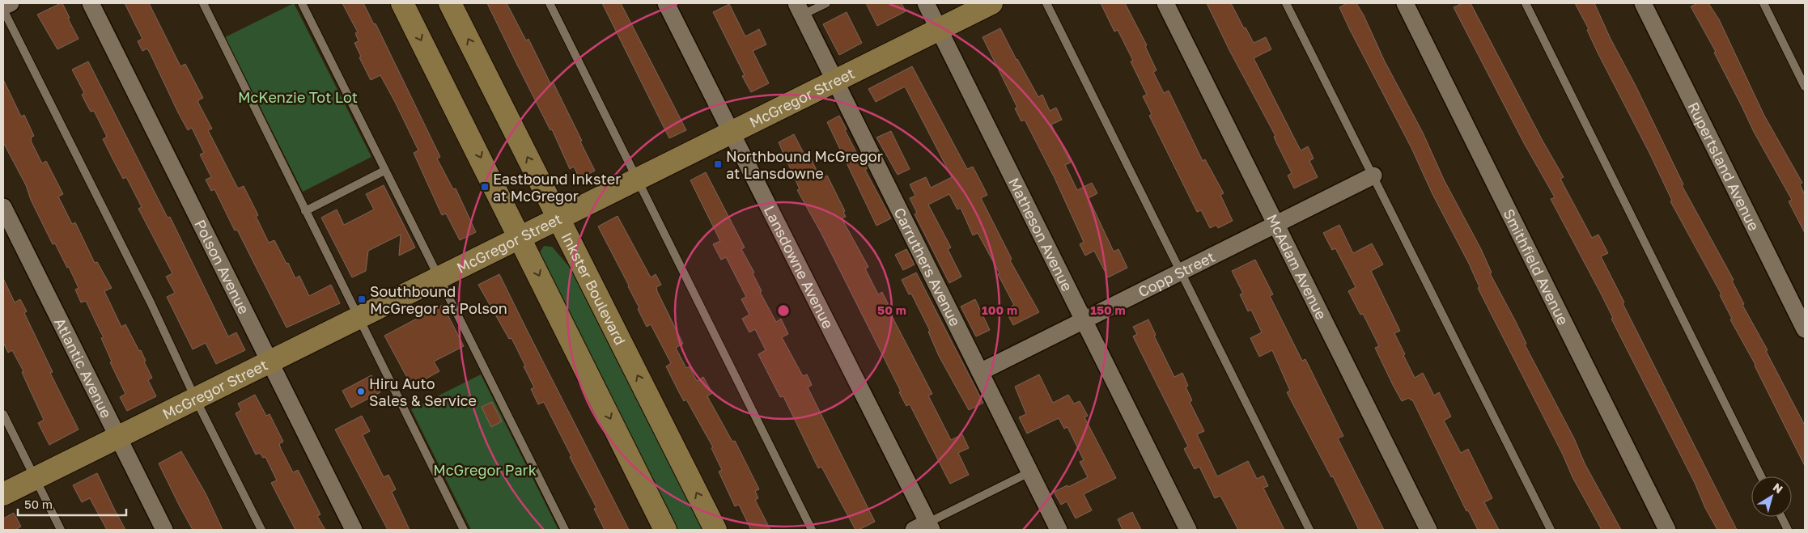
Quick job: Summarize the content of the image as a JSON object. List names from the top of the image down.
{
  "streets": {
    "main road": ["McGregor Street", "Inkster Boulevard"],
    "street": [
      "Rupertsland Avenue",
      "Matheson Avenue",
      "Carruthers Avenue",
      "McAdam Avenue",
      "Smithfield Avenue",
      "Polson Avenue",
      "Lansdowne Avenue",
      "Copp Street",
      "Atlantic Avenue"
    ]
  },
  "crossings": [
    ["McGregor Street", "Matheson Avenue"],
    ["McGregor Street", "Carruthers Avenue"],
    ["McGregor Street", "Polson Avenue"],
    ["McGregor Street", "Lansdowne Avenue"],
    ["McGregor Street", "Inkster Boulevard"],
    ["McGregor Street", "Atlantic Avenue"],
    ["Matheson Avenue", "Copp Street"],
    ["Carruthers Avenue", "Copp Street"],
    ["McAdam Avenue", "Copp Street"]
  ],
  "parks": ["McKenzie Tot Lot", "McGregor Park"],
  "places": {
    "transit": ["Northbound McGregor at Lansdowne", "Eastbound Inkster at McGregor", "Southbound McGregor at Polson"],
    "other": ["Hiru Auto Sales & Service"]
  },
  "scale_bar": "50 m",
  "north": "top right",
  "rings": ["50 m", "100 m", "150 m"]
}
